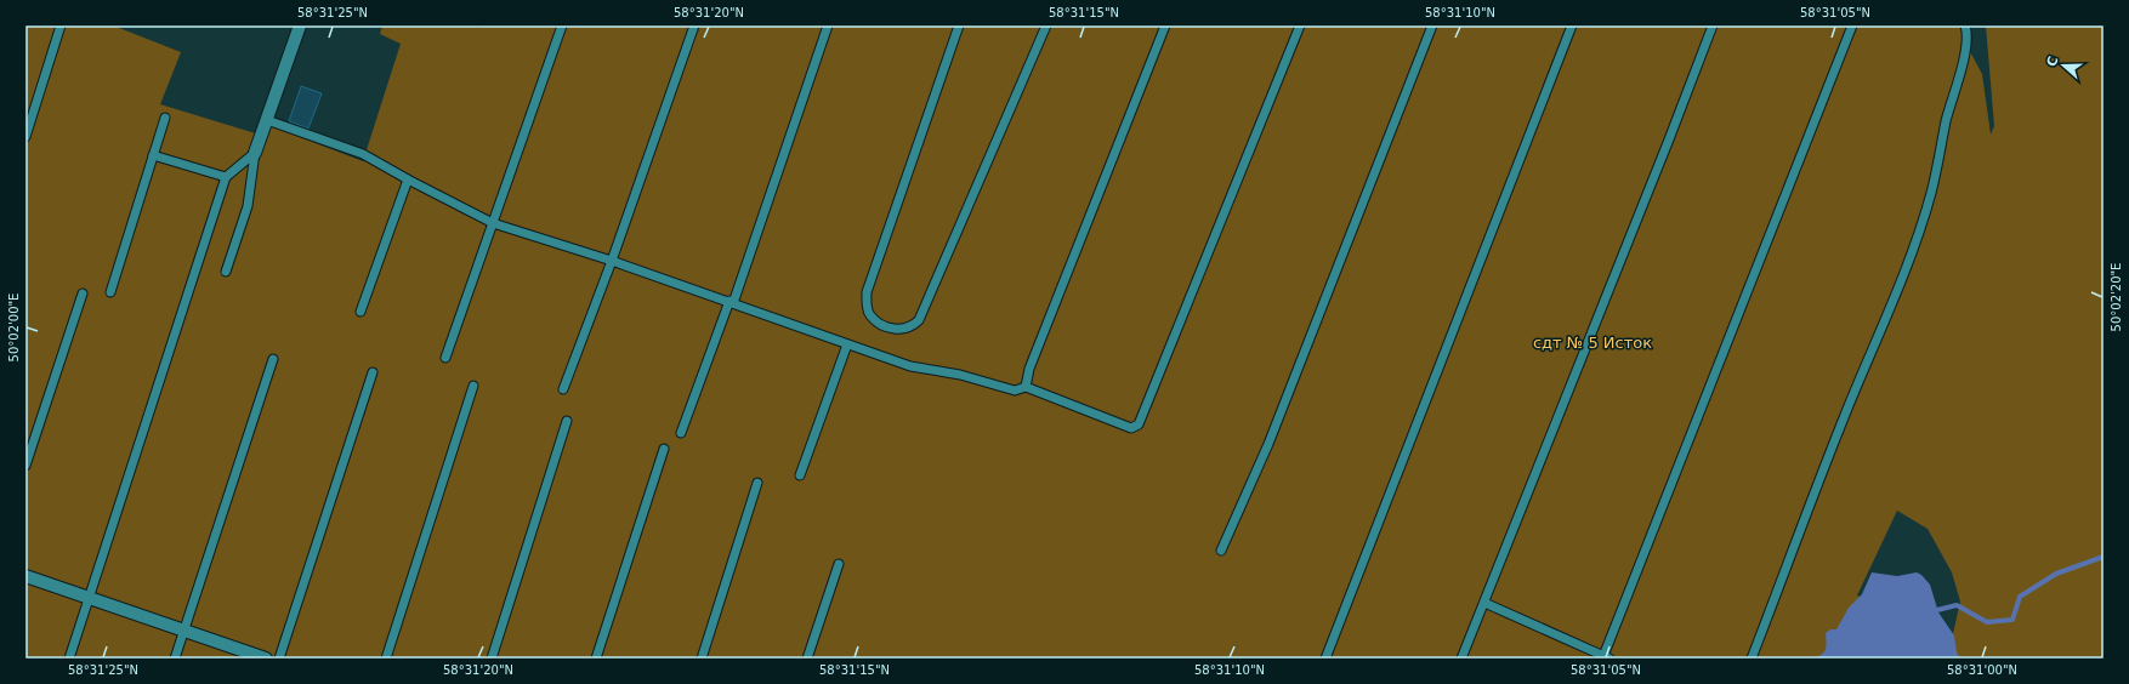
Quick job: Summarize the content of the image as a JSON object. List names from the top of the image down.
{
  "parks": ["сдт № 5 Исток"],
  "north": "left",
  "coordinates": [
    "58°31'25\"N",
    "58°31'20\"N",
    "58°31'15\"N",
    "58°31'10\"N",
    "58°31'05\"N",
    "50°02'20\"E",
    "50°02'00\"E",
    "58°31'00\"N"
  ]
}
